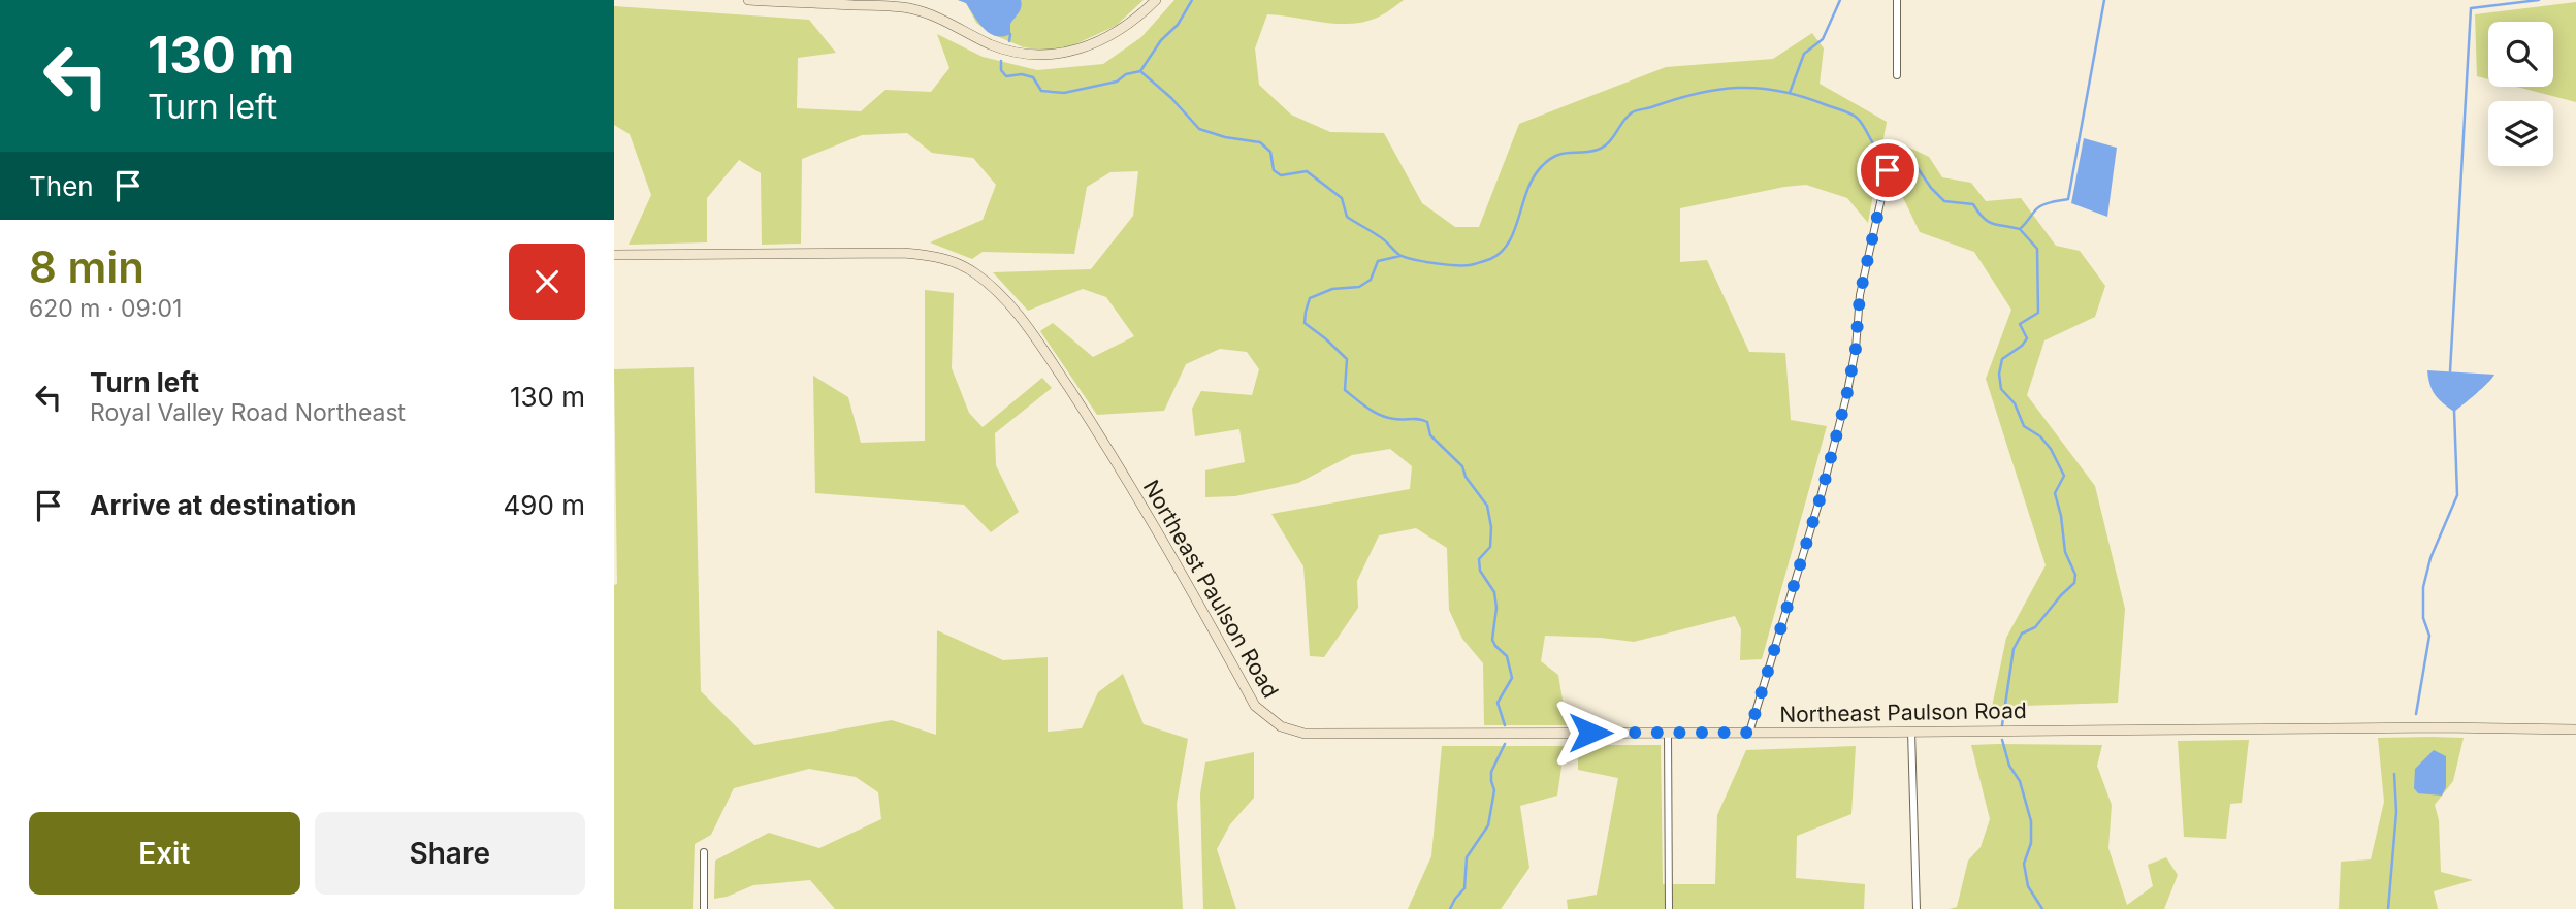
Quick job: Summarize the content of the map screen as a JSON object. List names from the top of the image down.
{
  "streets": {
    "street": ["Northeast Paulson Road"]
  },
  "page": {
    "turn": ["130 m", "Turn left"],
    "then": "Then",
    "heading": ["8 min", "620 m · 09:01"],
    "list": [
      {
        "name": "Turn left",
        "note": "Royal Valley Road Northeast",
        "value": "130 m"
      },
      {
        "name": "Arrive at destination",
        "value": "490 m"
      }
    ],
    "buttons": ["Exit", "Share"]
  }
}
